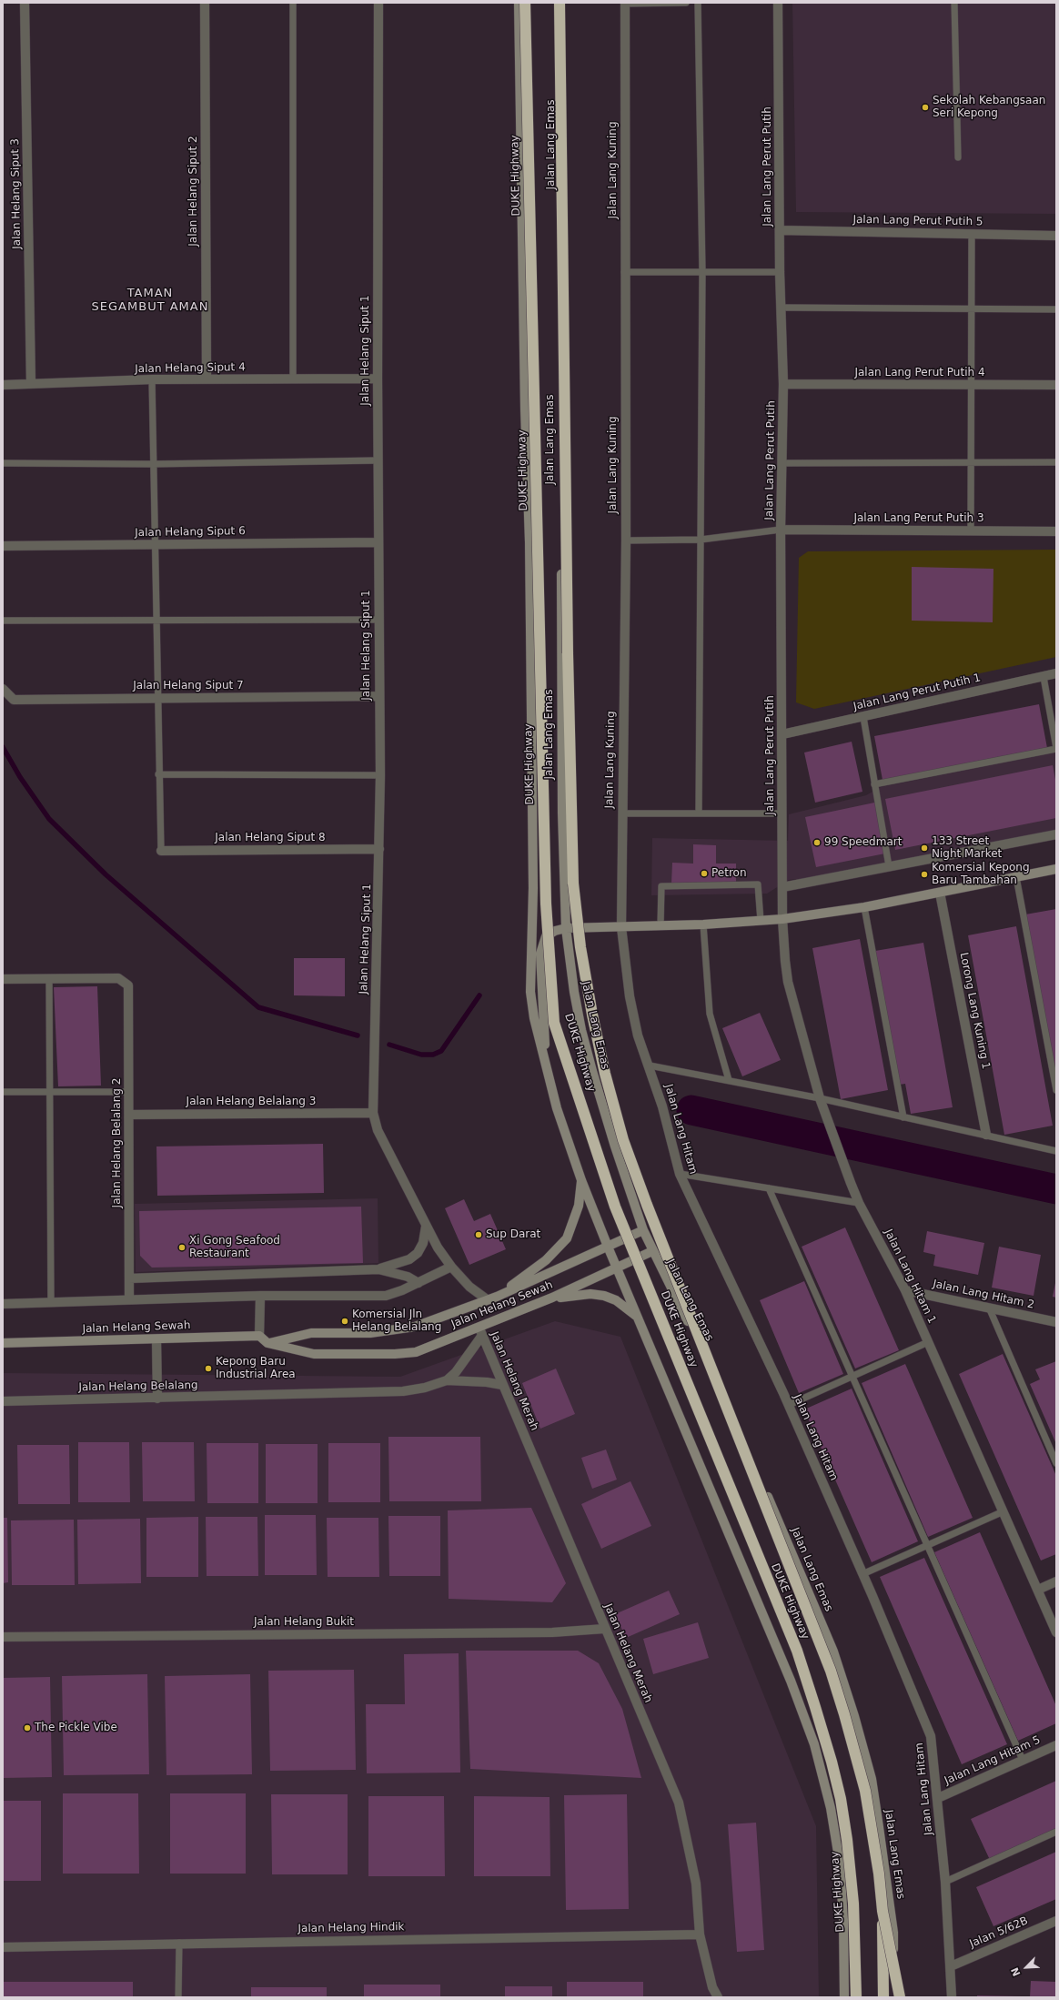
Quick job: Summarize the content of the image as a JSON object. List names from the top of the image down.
{
  "streets": {
    "highway": ["DUKE Highway"],
    "main road": ["Jalan Lang Emas", "Jalan Helang Sewah"],
    "street": [
      "Jalan Lang Perut Putih",
      "Jalan Lang Kuning",
      "Jalan Helang Siput 2",
      "Jalan Helang Siput 3",
      "Jalan Lang Perut Putih 5",
      "Jalan Helang Siput 1",
      "Jalan Helang Siput 4",
      "Jalan Lang Perut Putih 4",
      "Jalan Lang Perut Putih 3",
      "Jalan Helang Siput 6",
      "Jalan Helang Siput 7",
      "Jalan Lang Perut Putih 1",
      "Jalan Helang Siput 8",
      "Lorong Lang Kuning 1",
      "Jalan Helang Belalang 3",
      "Jalan Lang Hitam",
      "Jalan Helang Belalang 2",
      "Jalan Lang Hitam 1",
      "Jalan Lang Hitam 2",
      "Jalan Helang Merah",
      "Jalan Helang Belalang",
      "Jalan Helang Bukit",
      "Jalan Lang Hitam 5",
      "Jalan Helang Hindik",
      "Jalan 5/62B"
    ]
  },
  "crossings": [
    ["Jalan Lang Emas", "Jalan Helang Sewah"],
    ["Jalan Lang Perut Putih", "Jalan Lang Perut Putih 5"],
    ["Jalan Lang Perut Putih", "Jalan Lang Perut Putih 4"],
    ["Jalan Lang Perut Putih", "Jalan Lang Perut Putih 3"],
    ["Jalan Lang Perut Putih", "Jalan Lang Perut Putih 1"],
    ["Jalan Lang Perut Putih", "Jalan Lang Hitam 1"],
    ["Jalan Lang Kuning", "Jalan Lang Hitam"],
    ["Jalan Helang Siput 2", "Jalan Helang Siput 4"],
    ["Jalan Helang Siput 3", "Jalan Helang Siput 4"],
    ["Jalan Helang Siput 1", "Jalan Helang Siput 4"],
    ["Jalan Helang Siput 1", "Jalan Helang Siput 6"],
    ["Jalan Helang Siput 1", "Jalan Helang Siput 7"],
    ["Jalan Helang Siput 1", "Jalan Helang Siput 8"],
    ["Jalan Helang Siput 1", "Jalan Helang Belalang 3"],
    ["Jalan Helang Siput 1", "Jalan Helang Sewah"],
    ["Jalan Helang Belalang 3", "Jalan Helang Belalang 2"],
    ["Jalan Lang Hitam", "Jalan Lang Hitam 5"],
    ["Jalan Lang Hitam", "Jalan 5/62B"],
    ["Jalan Lang Hitam 1", "Jalan Lang Hitam 2"],
    ["Jalan Helang Sewah", "Jalan Helang Merah"],
    ["Jalan Helang Merah", "Jalan Helang Belalang"],
    ["Jalan Helang Merah", "Jalan Helang Bukit"],
    ["Jalan Helang Merah", "Jalan Helang Hindik"]
  ],
  "districts": ["TAMAN SEGAMBUT AMAN"],
  "places": [
    "Sekolah Kebangsaan Seri Kepong",
    "99 Speedmart",
    "133 Street Night Market",
    "Petron",
    "Komersial Kepong Baru Tambahan",
    "Sup Darat",
    "Xi Gong Seafood Restaurant",
    "Komersial Jln Helang Belalang",
    "Kepong Baru Industrial Area",
    "The Pickle Vibe"
  ],
  "north": "bottom left"
}
